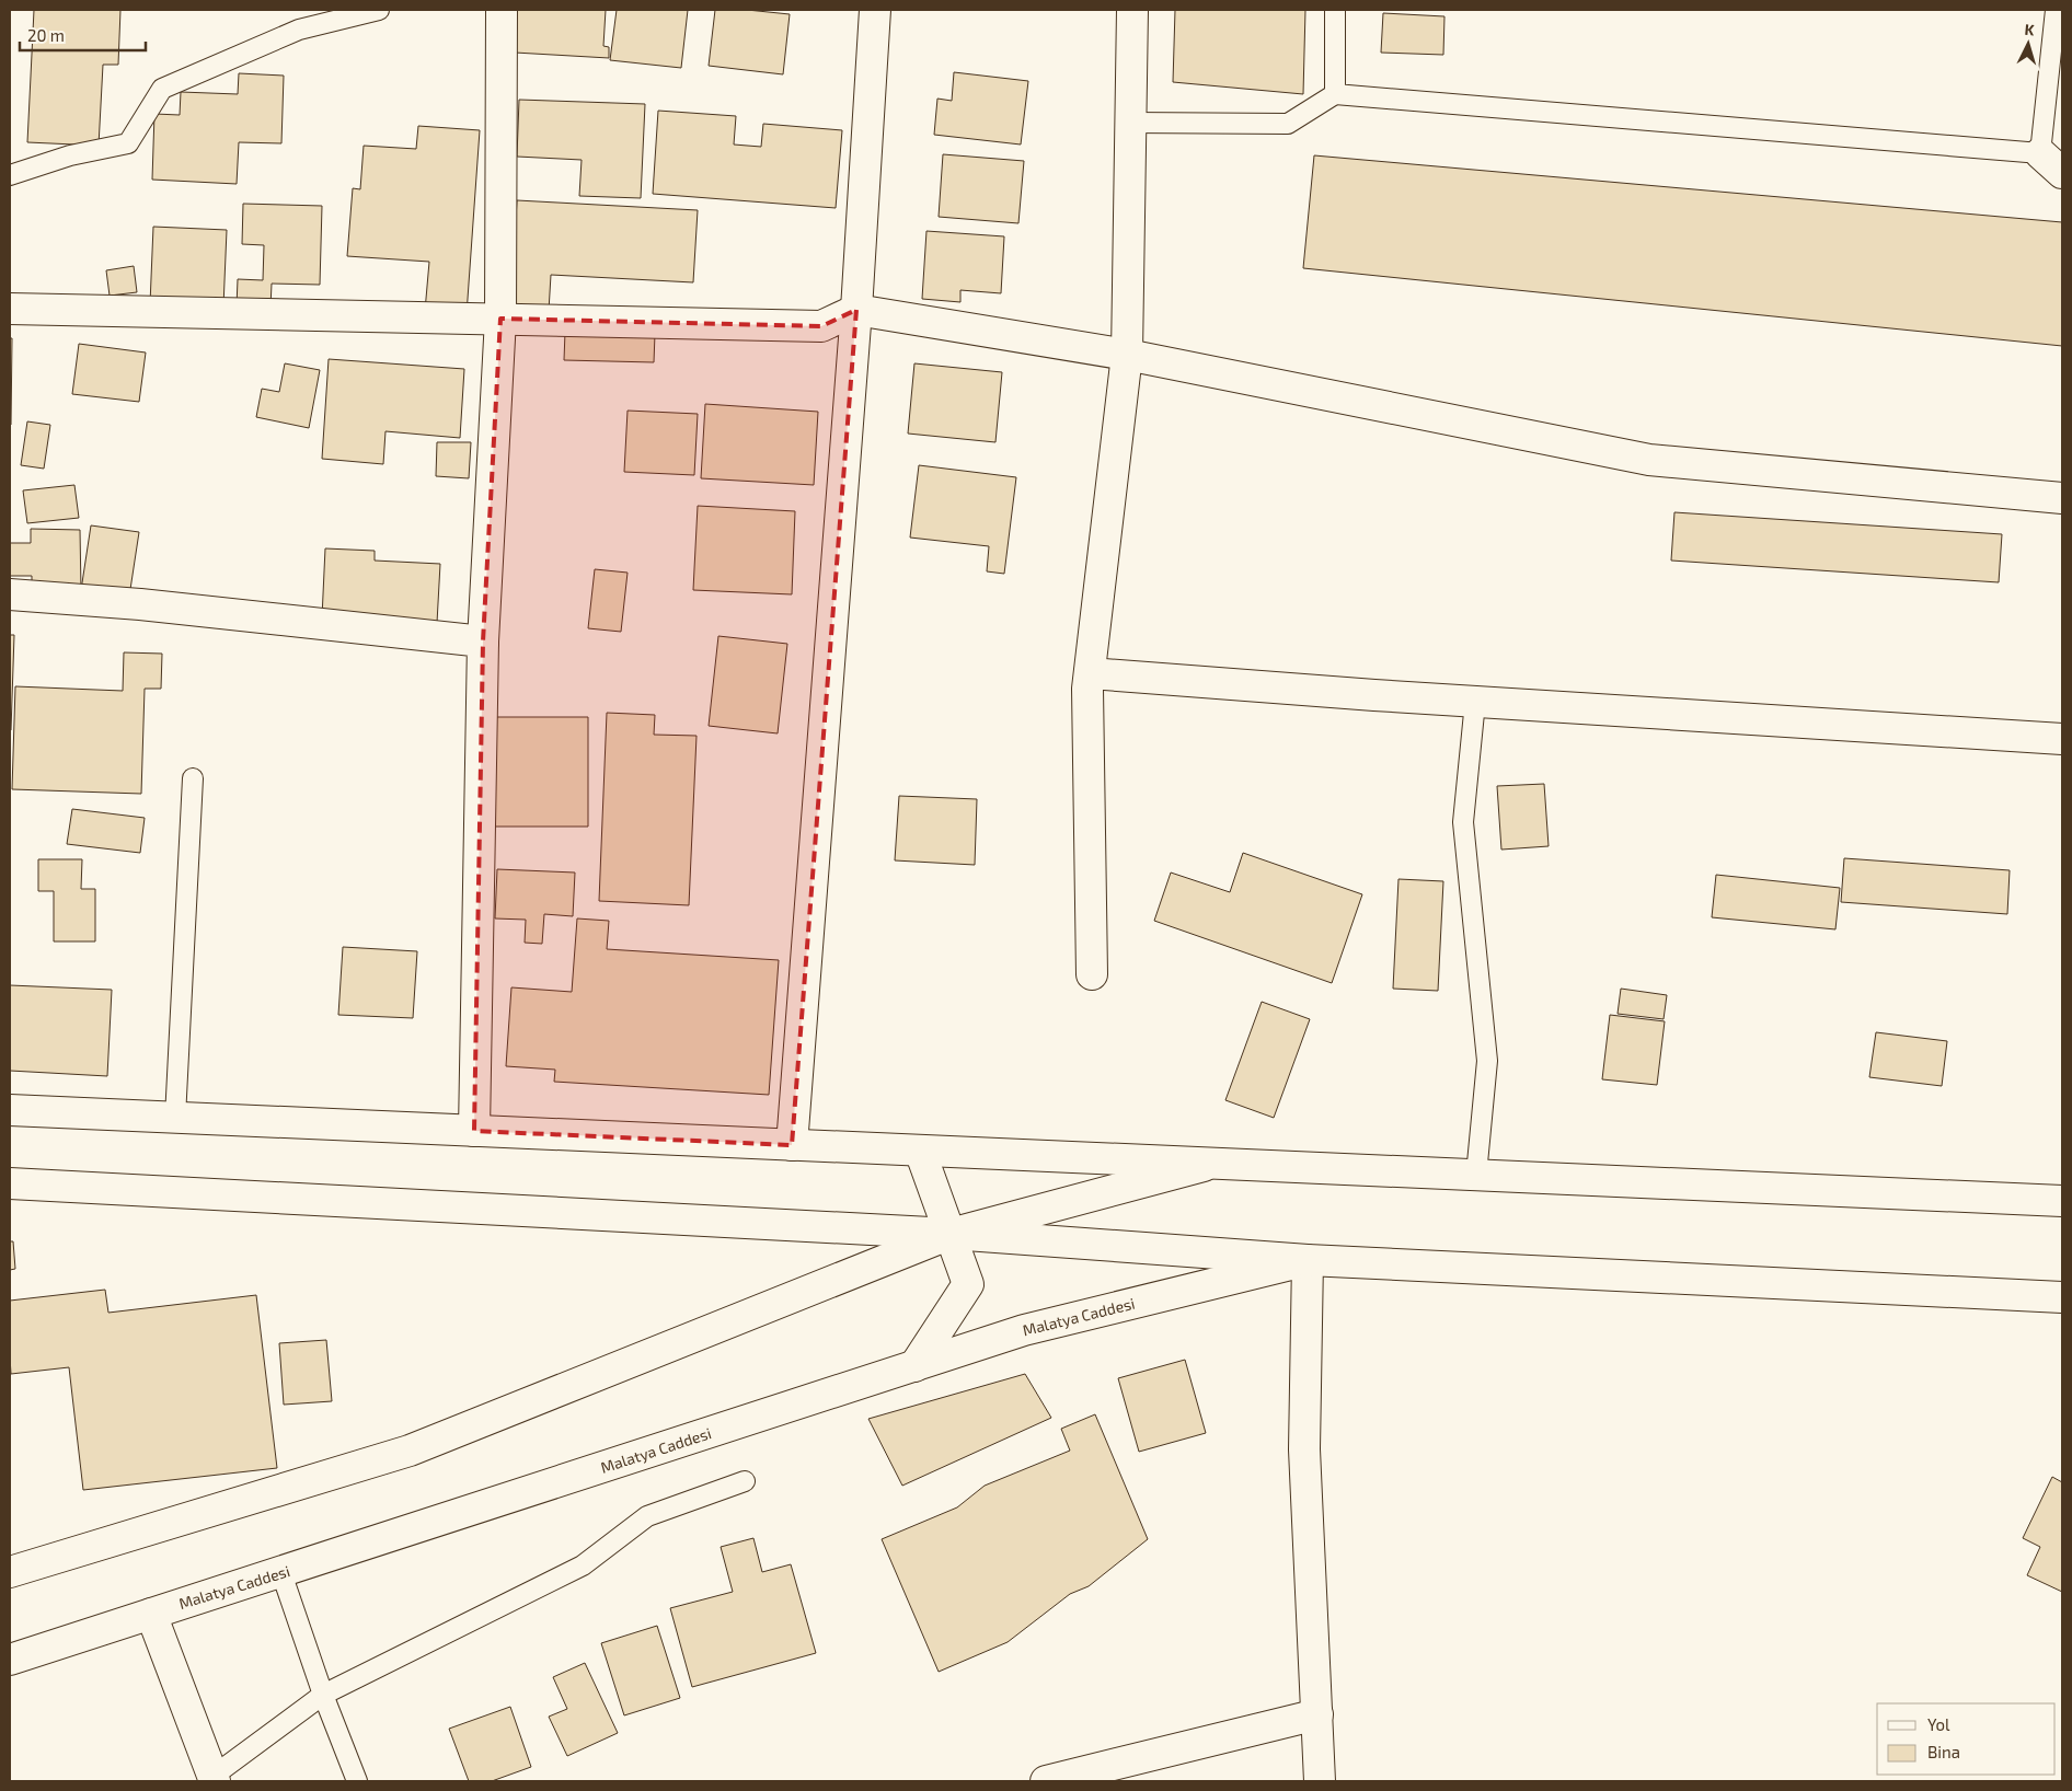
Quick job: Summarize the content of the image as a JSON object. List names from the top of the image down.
{
  "streets": {
    "street": ["Malatya Caddesi"]
  },
  "legend": ["Yol", "Bina"],
  "scale_bar": "20 m",
  "north": "top"
}
